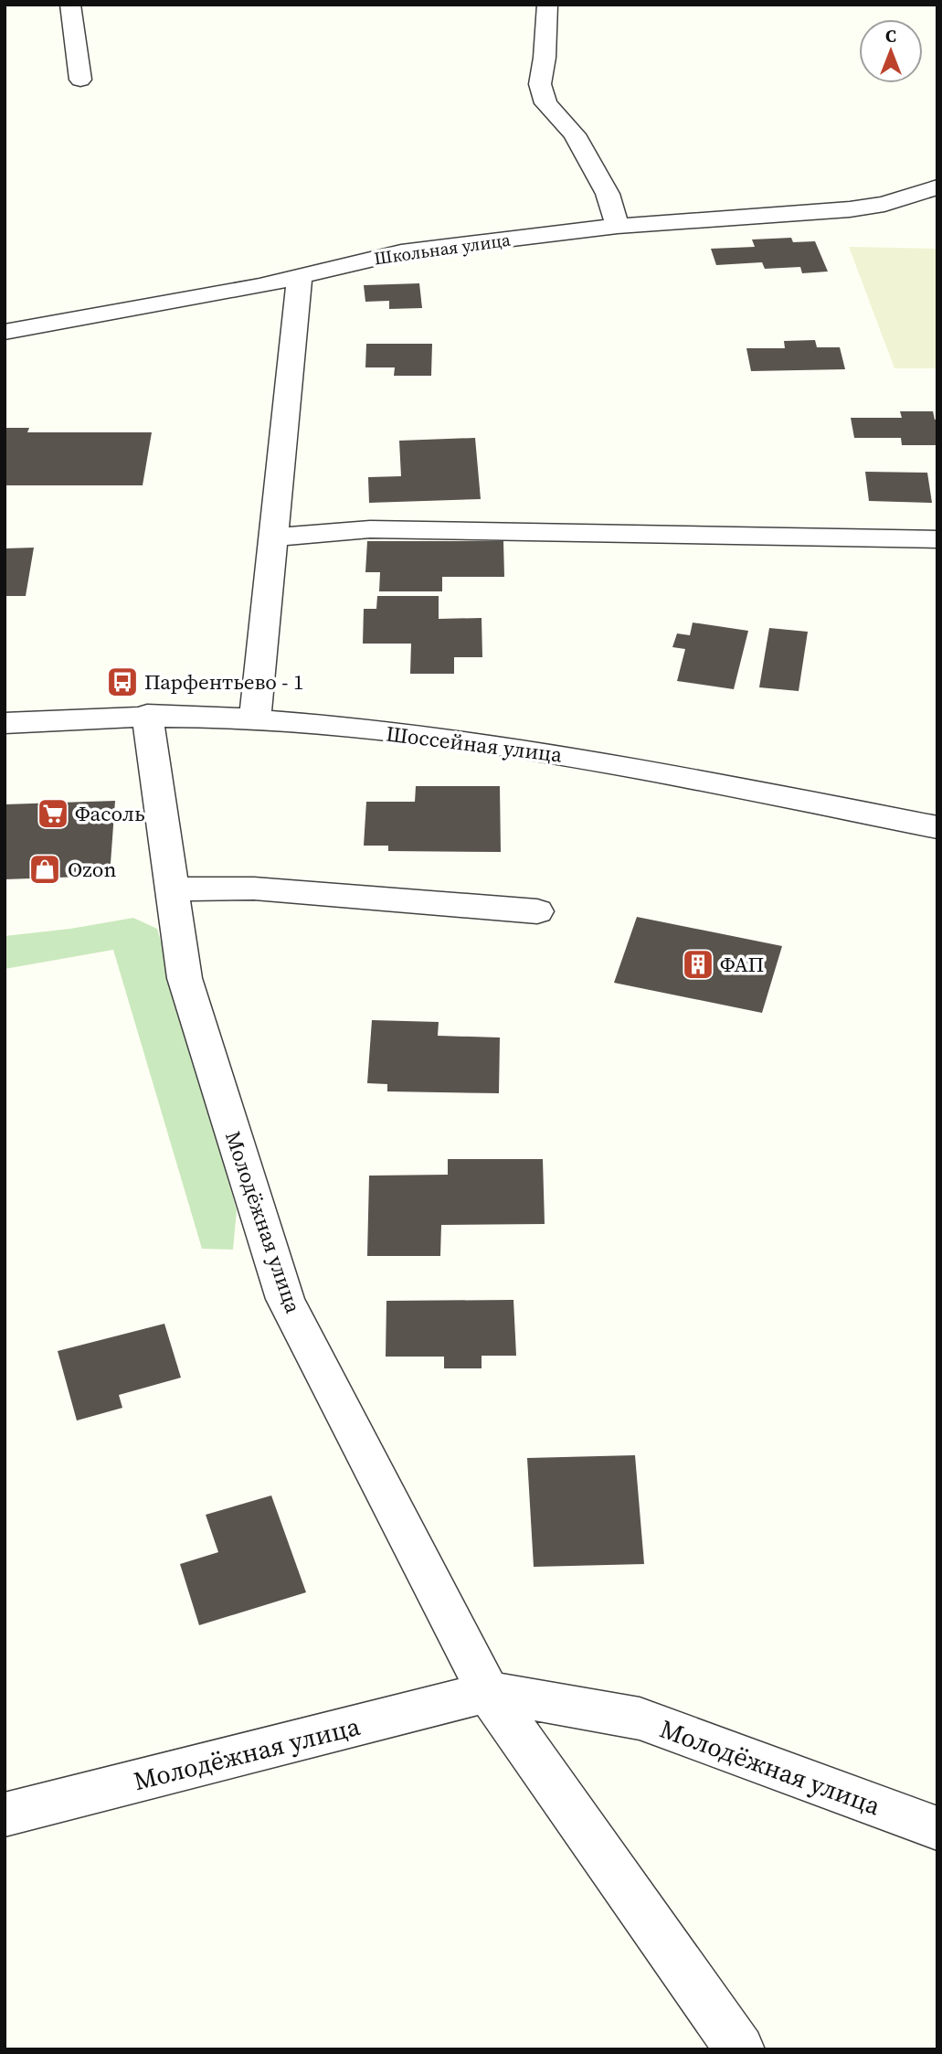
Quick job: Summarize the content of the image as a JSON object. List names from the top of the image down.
{
  "streets": {
    "street": ["Школьная улица", "Шоссейная улица", "Молодёжная улица"]
  },
  "crossings": [
    ["Шоссейная улица", "Молодёжная улица"]
  ],
  "places": {
    "bus stop": ["Парфентьево - 1"],
    "supermarket": ["Фасоль"],
    "shop": ["Ozon"],
    "building": ["ФАП"]
  },
  "north": "top"
}
